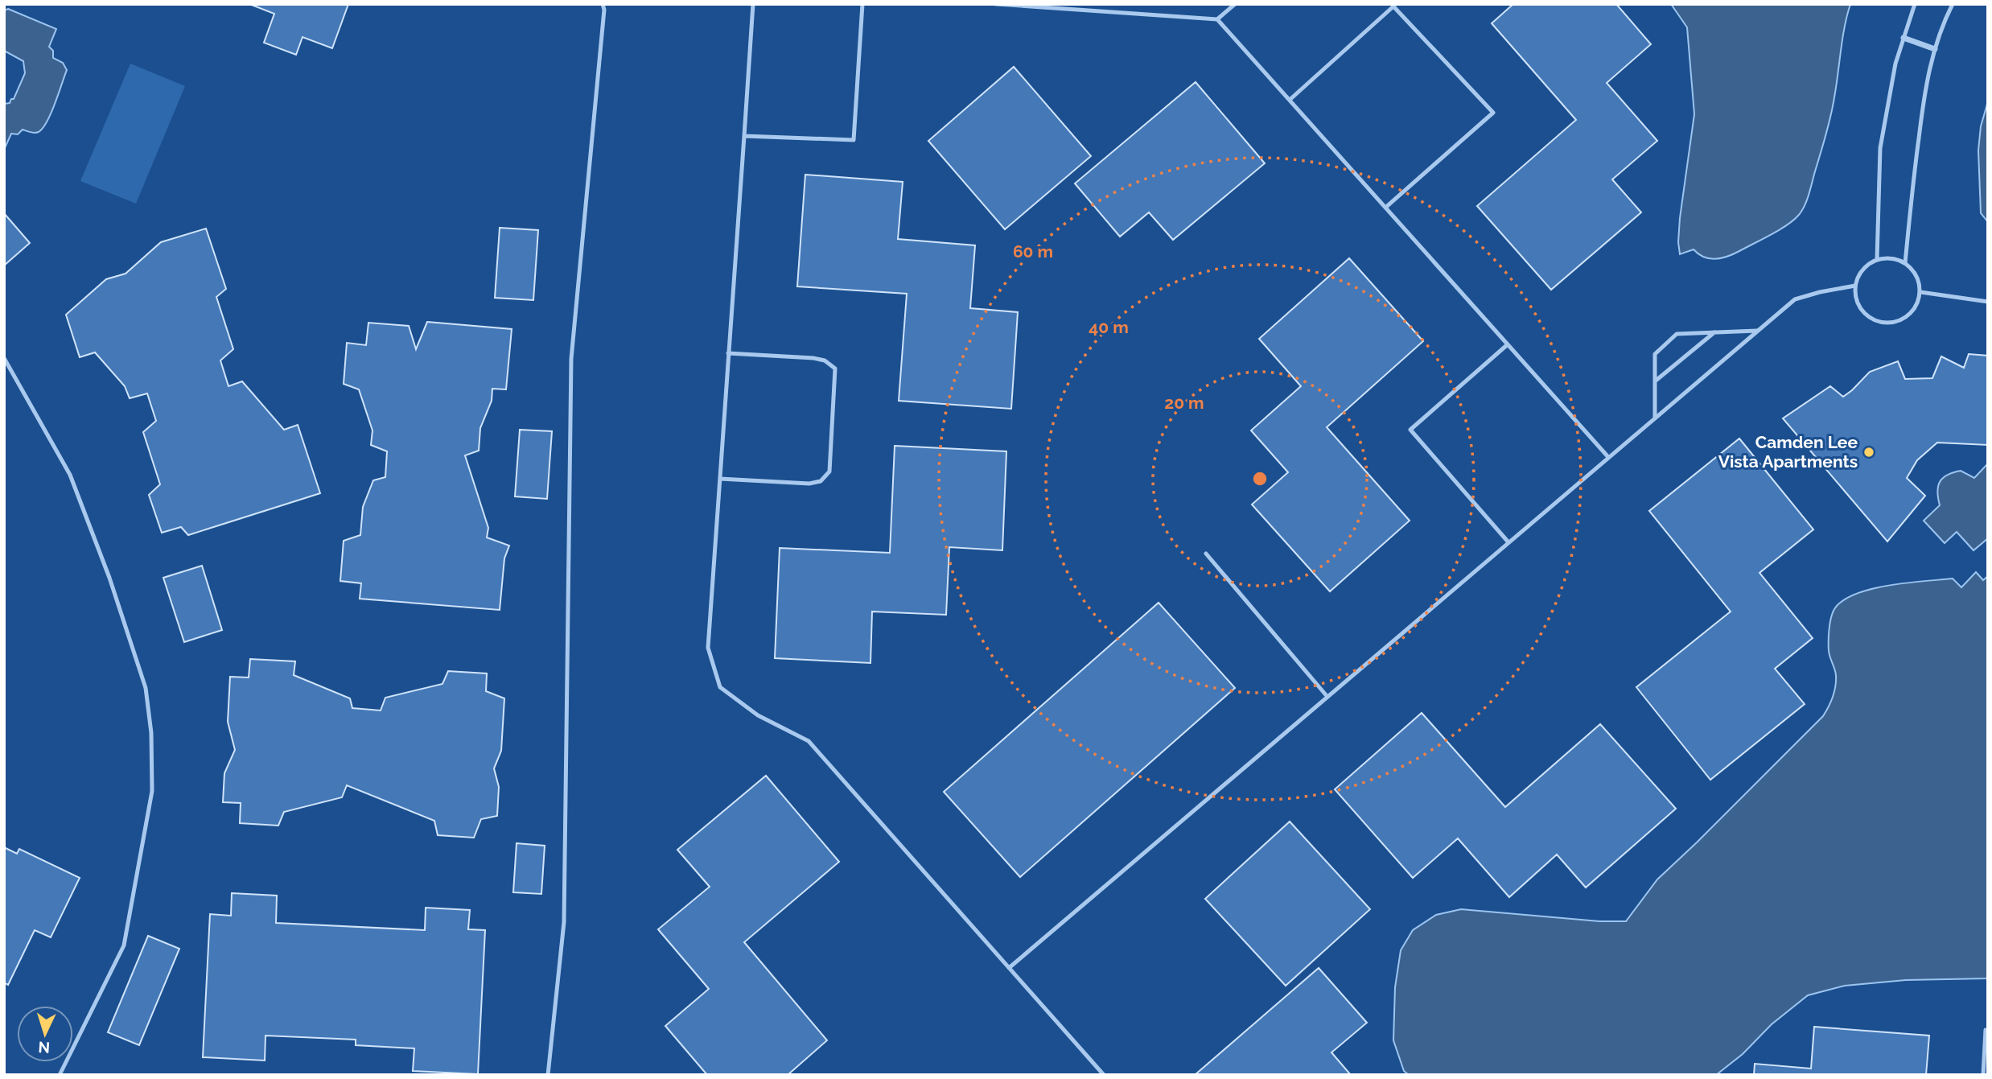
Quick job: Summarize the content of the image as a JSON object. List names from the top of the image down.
{
  "places": ["Camden Lee Vista Apartments"],
  "north": "bottom",
  "rings": ["60 m", "40 m", "20 m"]
}
